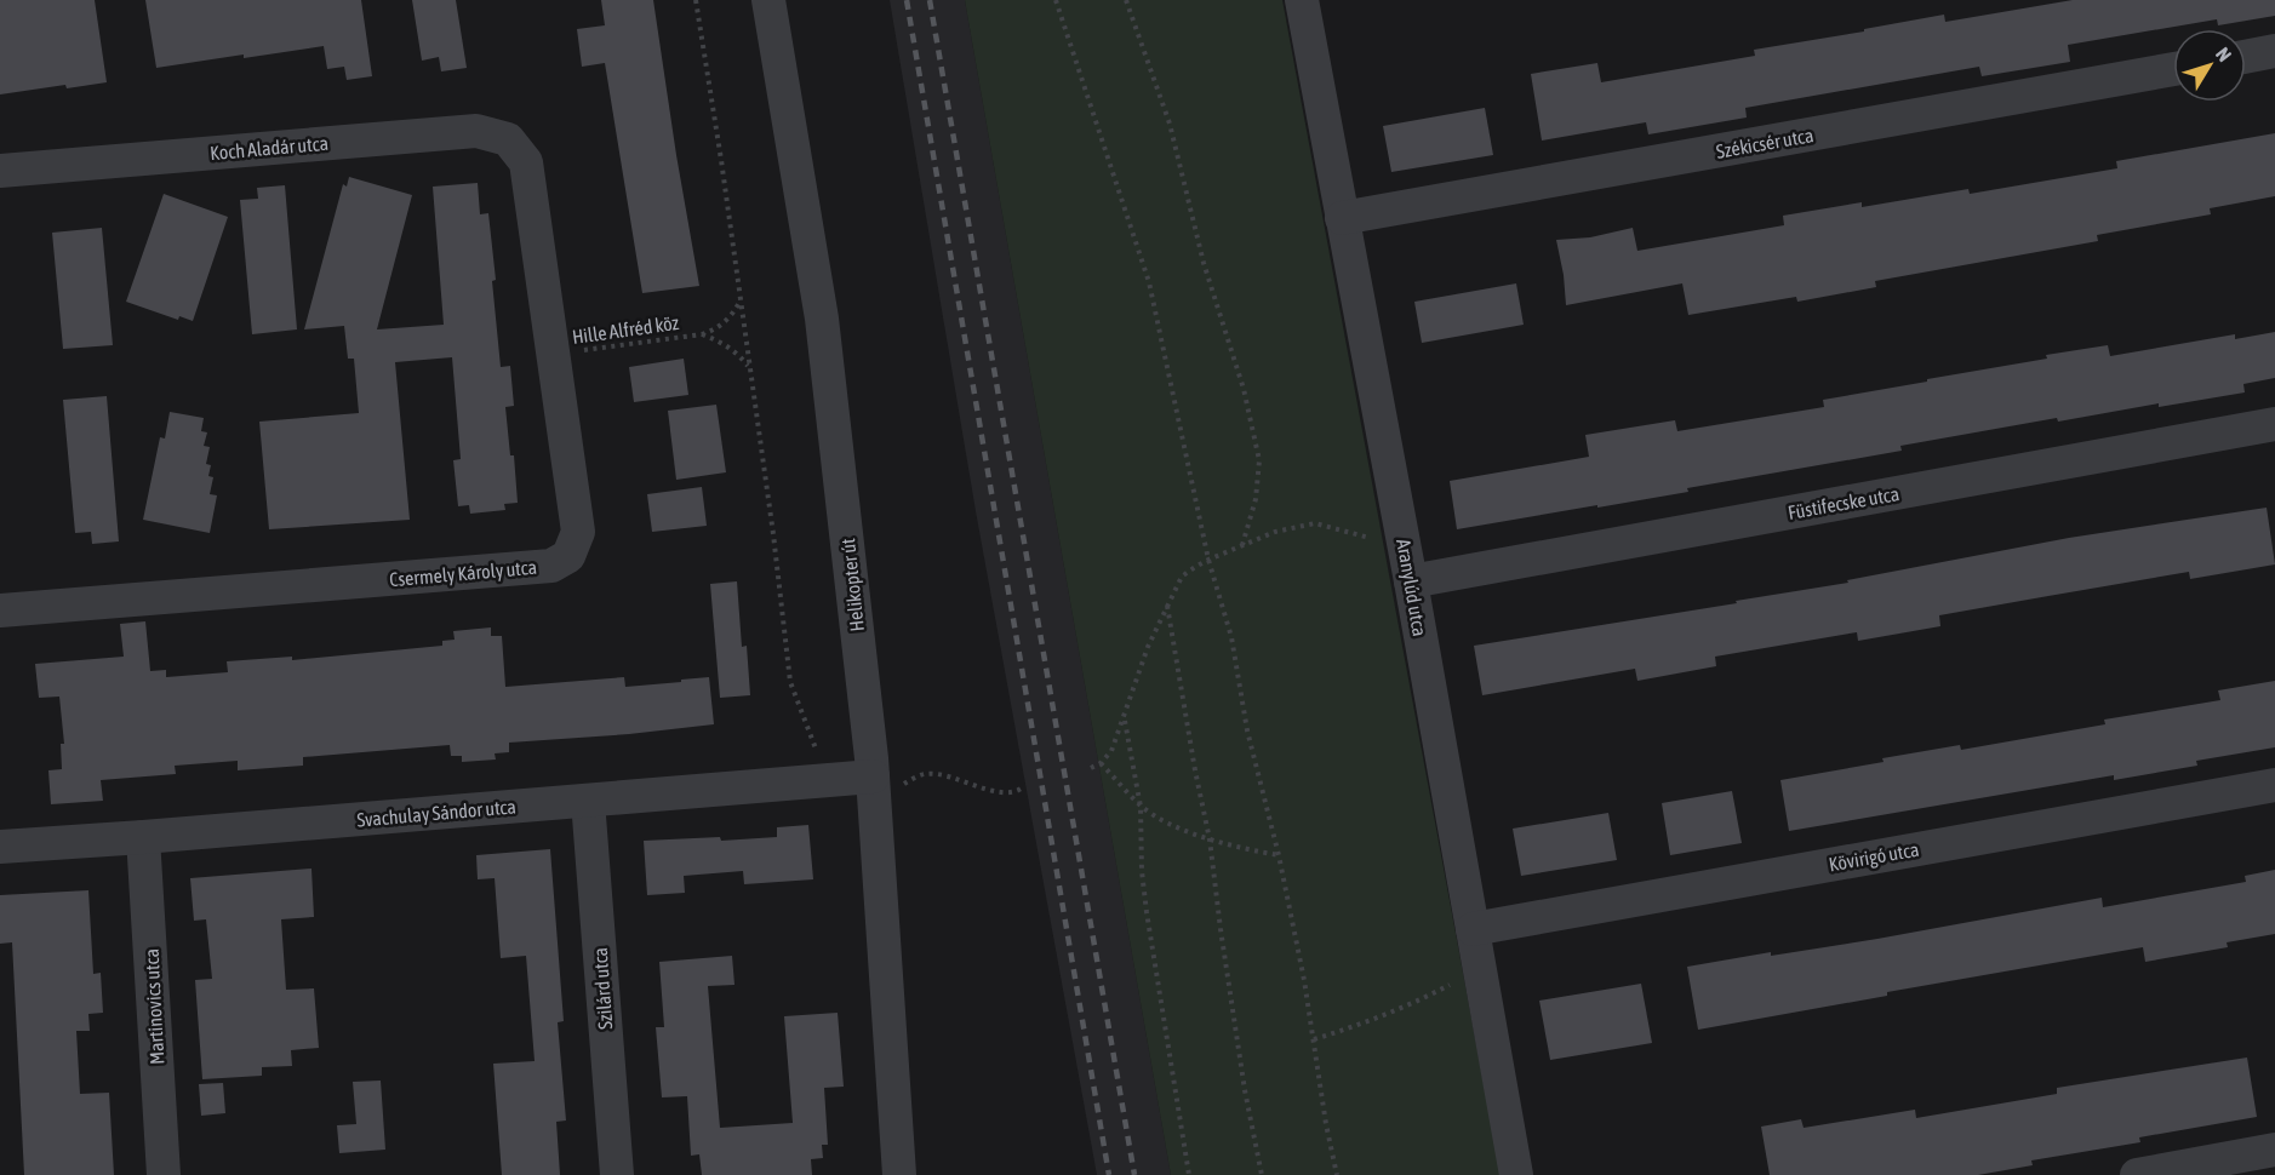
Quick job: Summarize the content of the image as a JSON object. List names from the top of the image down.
{
  "streets": {
    "street": [
      "Székicsér utca",
      "Koch Aladár utca",
      "Füstifecske utca",
      "Csermely Károly utca",
      "Helikopter út",
      "Aranylúd utca",
      "Svachulay Sándor utca",
      "Kövirigó utca",
      "Szilárd utca",
      "Martinovics utca"
    ],
    "path": ["Hille Alfréd köz"]
  },
  "crossings": [
    ["Székicsér utca", "Aranylúd utca"],
    ["Koch Aladár utca", "Csermely Károly utca"],
    ["Hille Alfréd köz", "Csermely Károly utca"],
    ["Füstifecske utca", "Aranylúd utca"],
    ["Helikopter út", "Svachulay Sándor utca"],
    ["Aranylúd utca", "Kövirigó utca"],
    ["Svachulay Sándor utca", "Szilárd utca"],
    ["Svachulay Sándor utca", "Martinovics utca"]
  ],
  "north": "top right"
}
